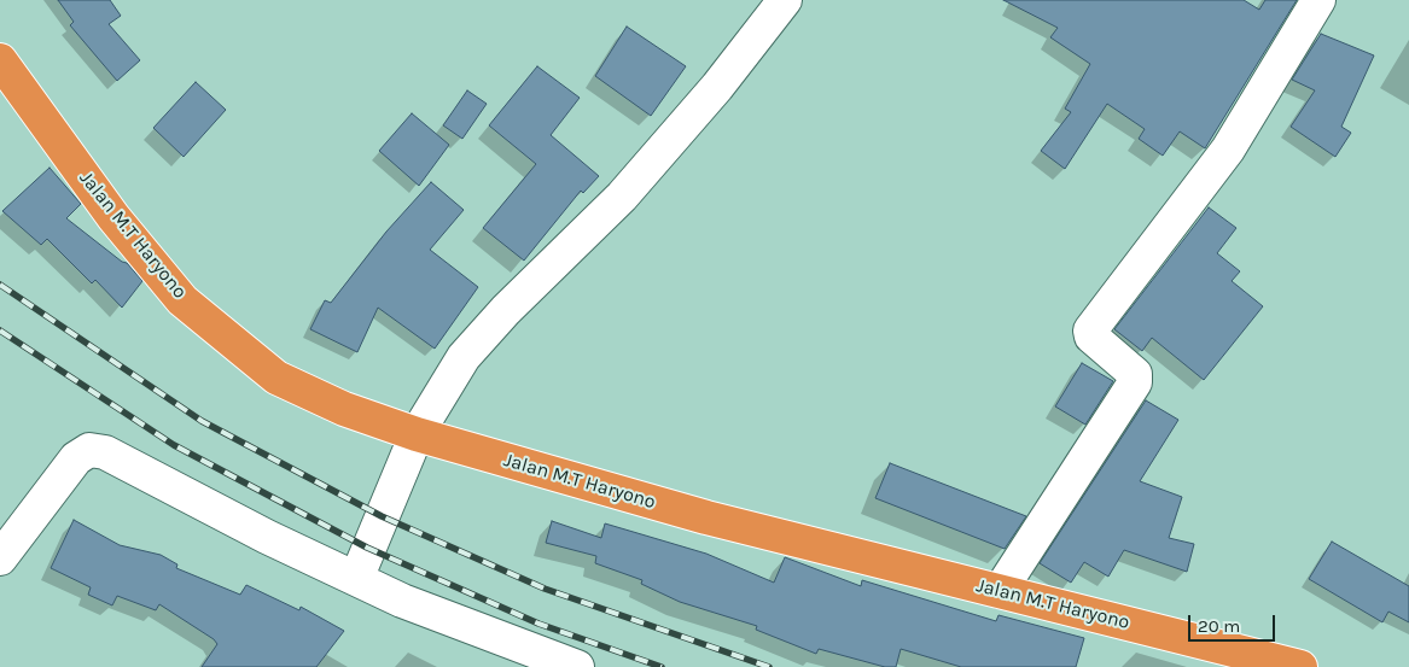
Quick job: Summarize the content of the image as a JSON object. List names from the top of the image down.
{
  "streets": {
    "highway": ["Jalan M.T Haryono"]
  },
  "scale_bar": "20 m"
}
